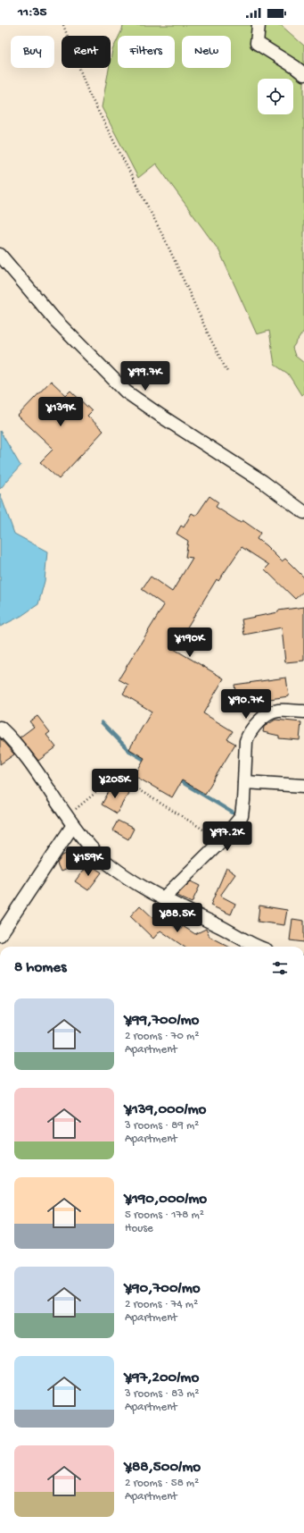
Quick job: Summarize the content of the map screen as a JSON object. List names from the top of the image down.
{
  "page": {
    "status": "11:35",
    "chip": [
      "Buy",
      "Rent",
      "Filters",
      "New"
    ],
    "price": [
      "¥99.7K",
      "¥139K",
      "¥190K",
      "¥90.7K",
      "¥205K",
      "¥97.2K",
      "¥159K",
      "¥88.5K"
    ],
    "heading": "8 homes",
    "list": [
      {
        "name": "¥99,700/mo",
        "note": "2 rooms · 70 m² · Apartment"
      },
      {
        "name": "¥139,000/mo",
        "note": "3 rooms · 89 m² · Apartment"
      },
      {
        "name": "¥190,000/mo",
        "note": "5 rooms · 178 m² · House"
      },
      {
        "name": "¥90,700/mo",
        "note": "2 rooms · 74 m² · Apartment"
      },
      {
        "name": "¥97,200/mo",
        "note": "3 rooms · 83 m² · Apartment"
      },
      {
        "name": "¥88,500/mo",
        "note": "2 rooms · 58 m² · Apartment"
      }
    ]
  }
}
